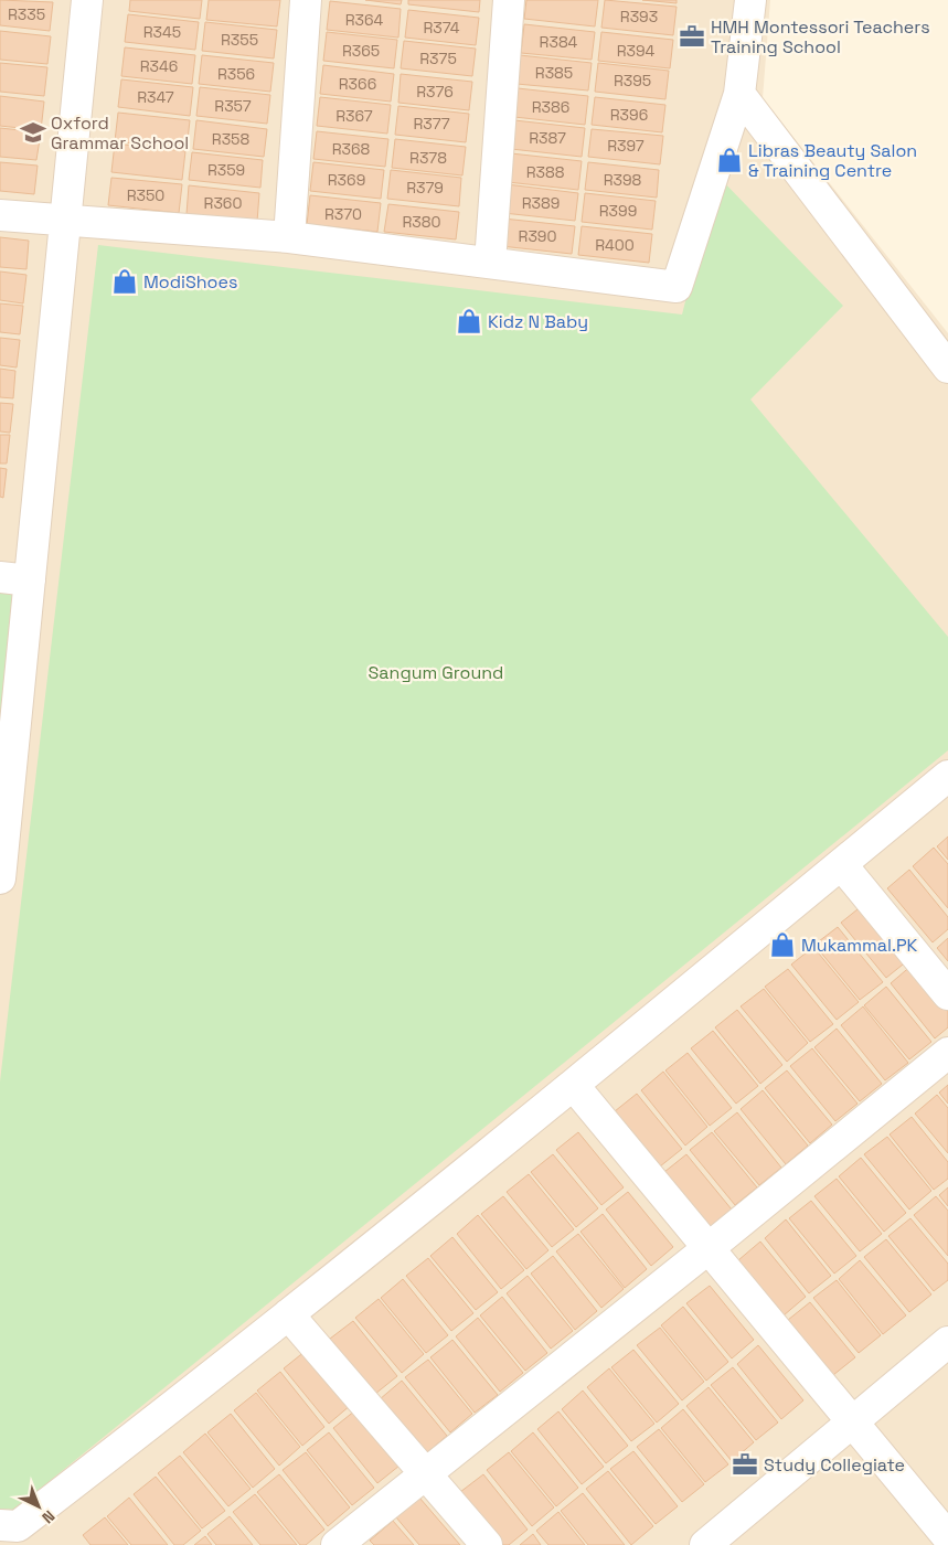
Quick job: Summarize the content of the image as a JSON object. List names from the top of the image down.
{
  "parks": ["Sangum Ground"],
  "places": {
    "office": ["HMH Montessori Teachers Training School", "Study Collegiate"],
    "school or university": ["Oxford Grammar School"],
    "shop": [
      "Libras Beauty Salon & Training Centre",
      "ModiShoes",
      "Kidz N Baby",
      "Mukammal.PK"
    ]
  },
  "house_numbers": [
    "R335",
    "R393",
    "R364",
    "R374",
    "R345",
    "R355",
    "R384",
    "R365",
    "R394",
    "R375",
    "R346",
    "R385",
    "R356",
    "R395",
    "R366",
    "R376",
    "R347",
    "R357",
    "R386",
    "R396",
    "R367",
    "R377",
    "R387",
    "R358",
    "R397",
    "R368",
    "R378",
    "R359",
    "R388",
    "R369",
    "R398",
    "R379",
    "R350",
    "R360",
    "R389",
    "R399",
    "R370",
    "R380",
    "R390",
    "R400"
  ],
  "north": "bottom right"
}
